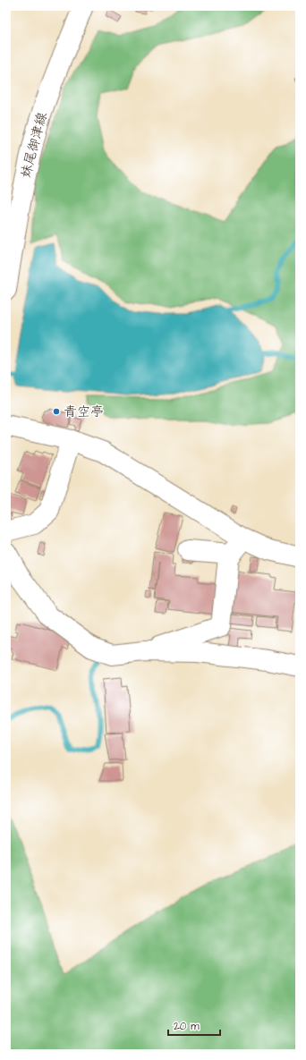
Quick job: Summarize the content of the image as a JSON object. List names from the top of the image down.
{
  "streets": {
    "street": ["妹尾御津線"]
  },
  "places": ["青空亭"],
  "scale_bar": "20 m"
}
